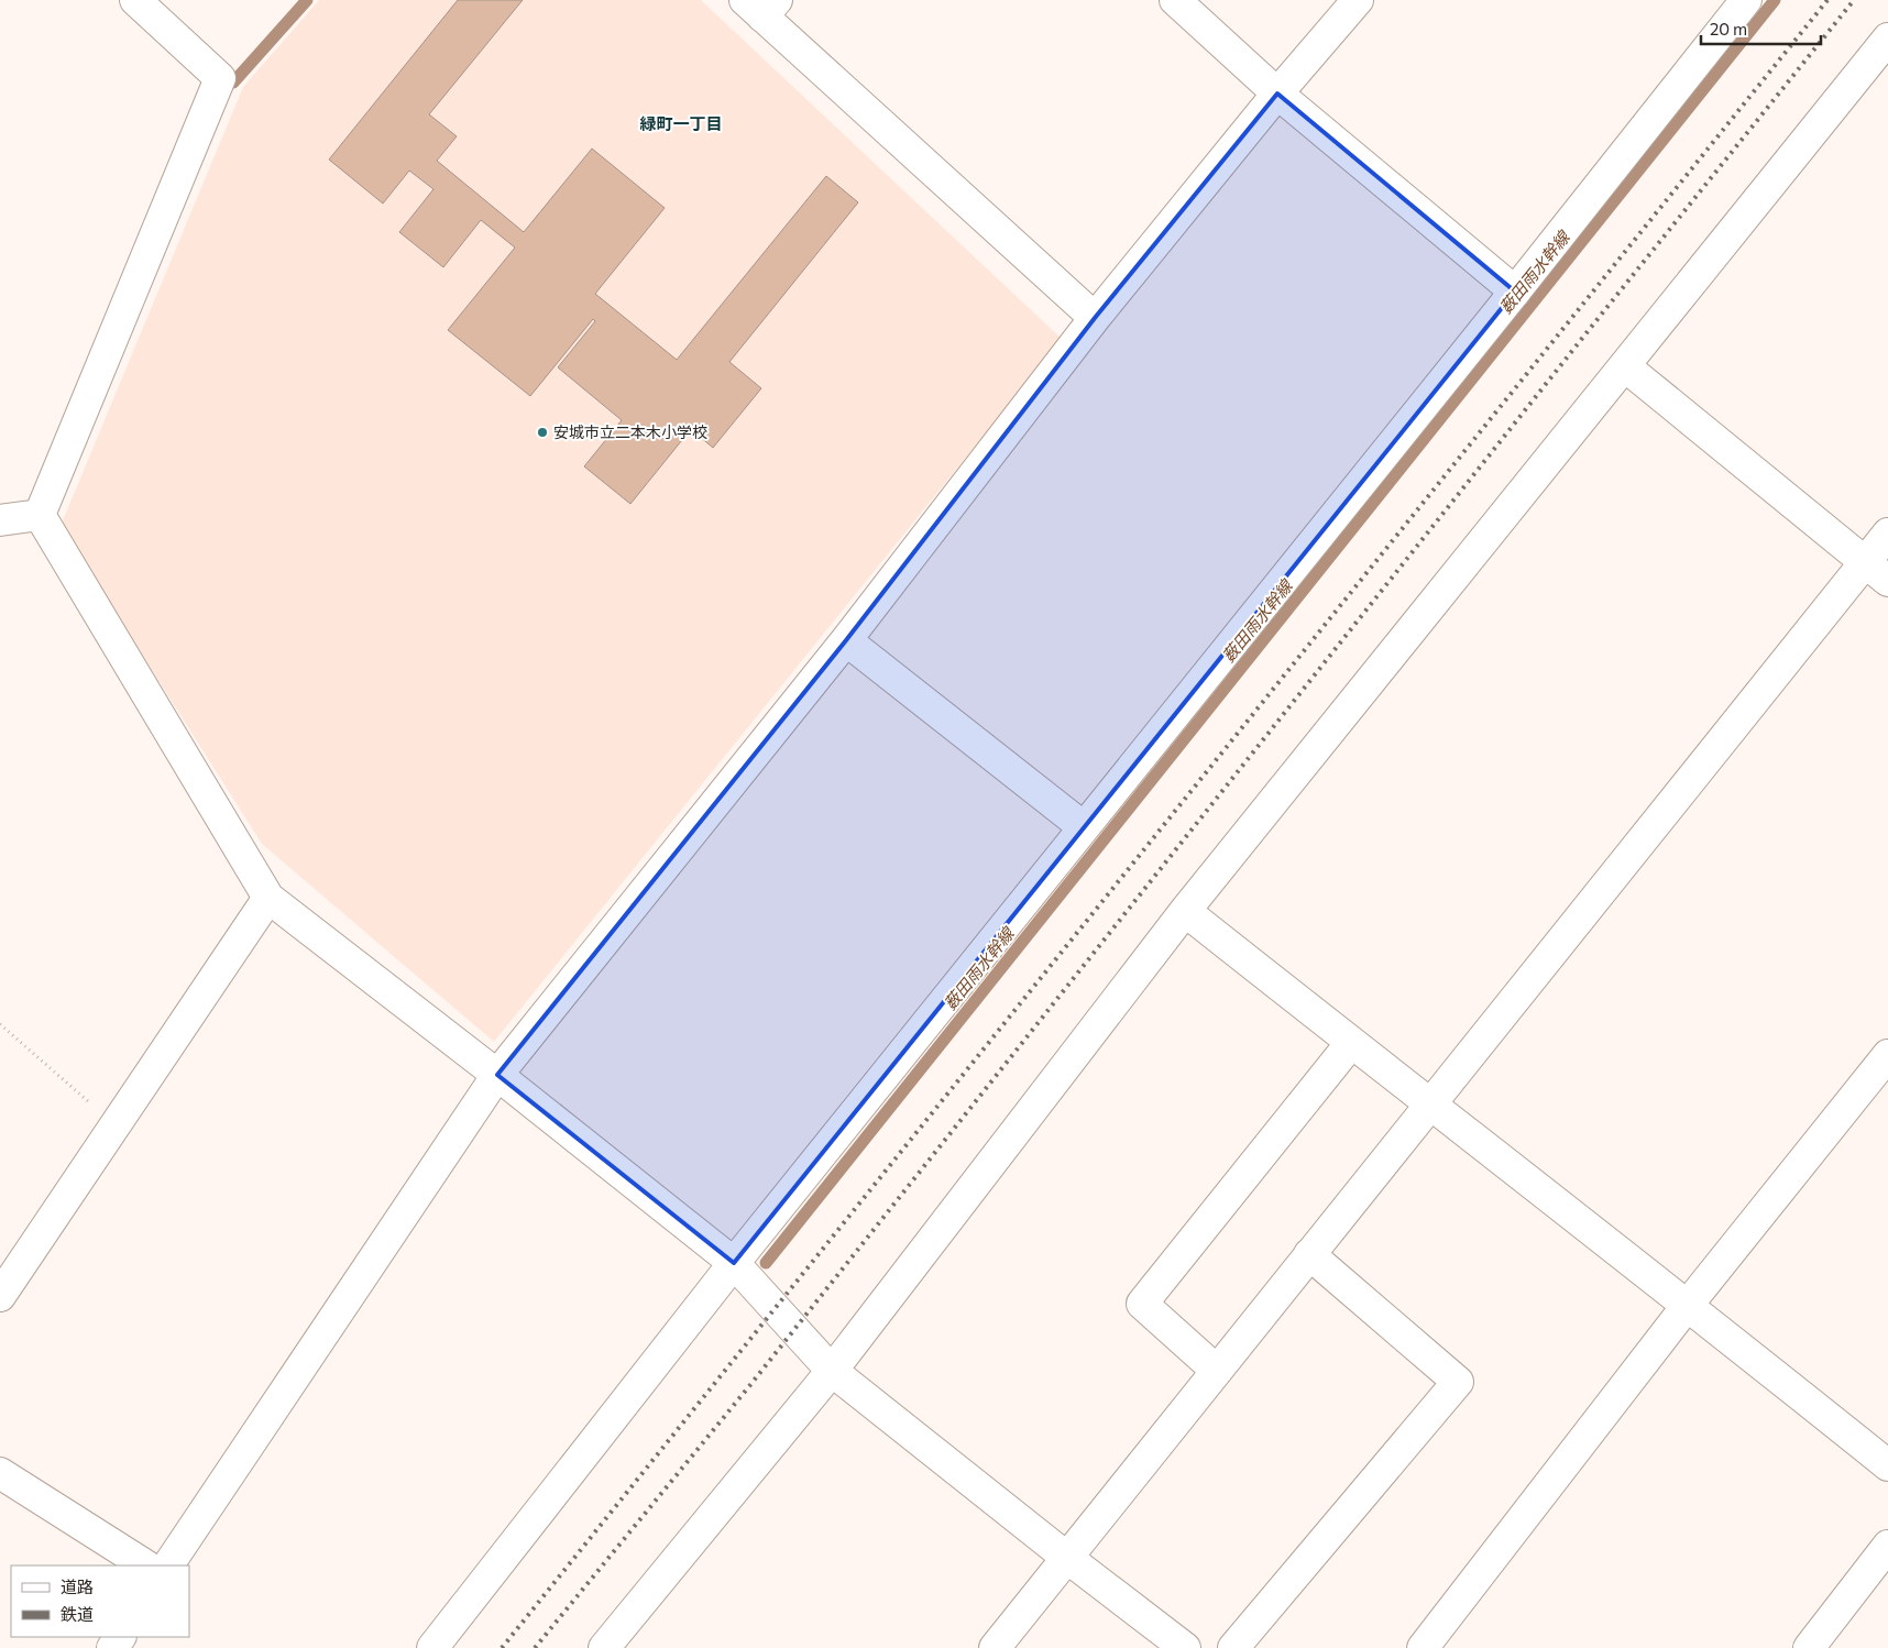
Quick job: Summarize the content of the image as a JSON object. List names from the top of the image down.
{
  "districts": ["緑町一丁目"],
  "water": ["薮田雨水幹線"],
  "places": ["安城市立二本木小学校"],
  "legend": ["道路", "鉄道"],
  "scale_bar": "20 m"
}
